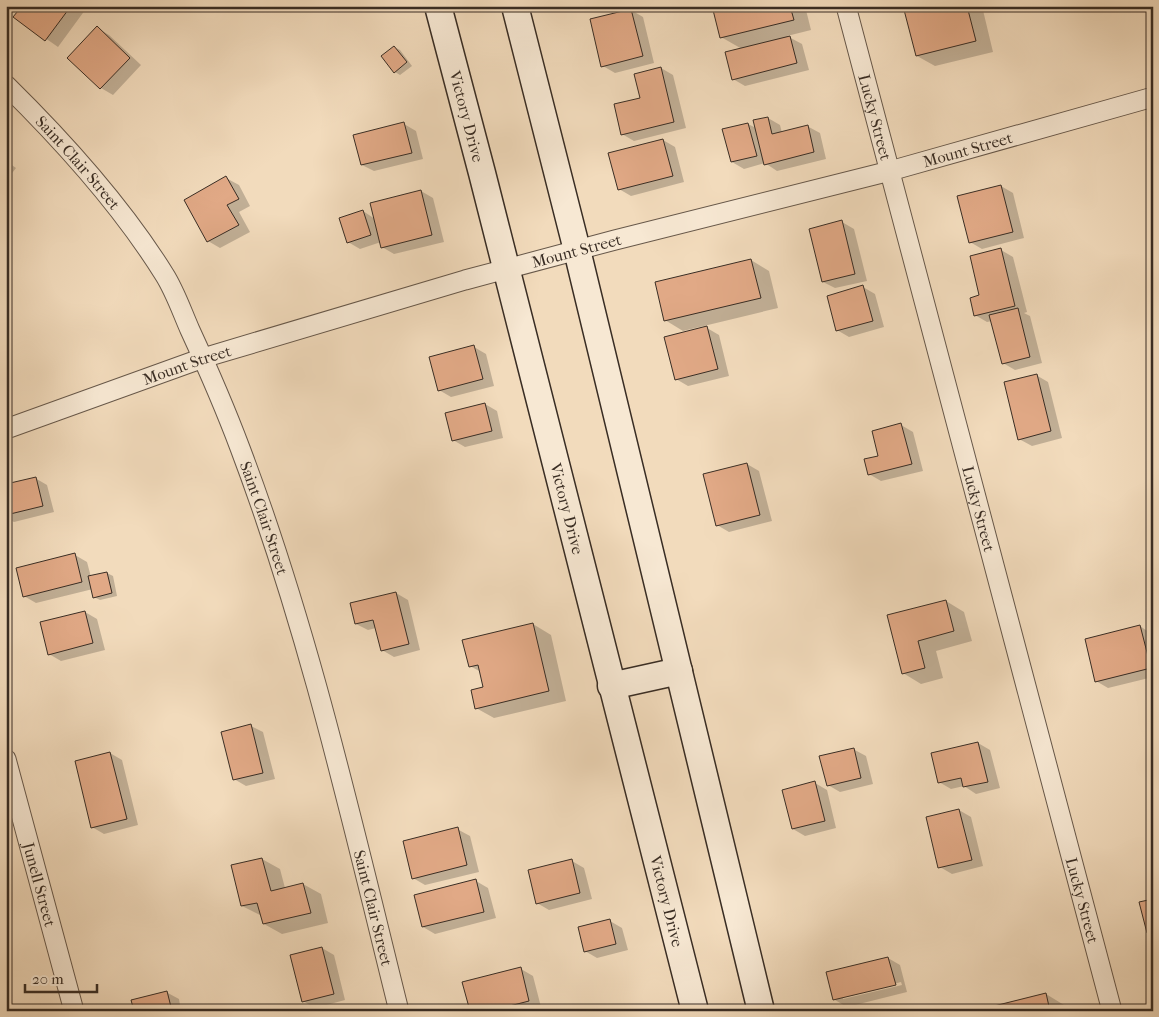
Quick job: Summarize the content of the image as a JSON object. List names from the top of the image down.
{
  "streets": {
    "main road": ["Victory Drive"],
    "street": [
      "Lucky Street",
      "Mount Street",
      "Saint Clair Street",
      "Junell Street"
    ]
  },
  "crossings": [
    ["Victory Drive", "Mount Street"],
    ["Lucky Street", "Mount Street"],
    ["Mount Street", "Saint Clair Street"]
  ],
  "scale_bar": "20 m"
}
